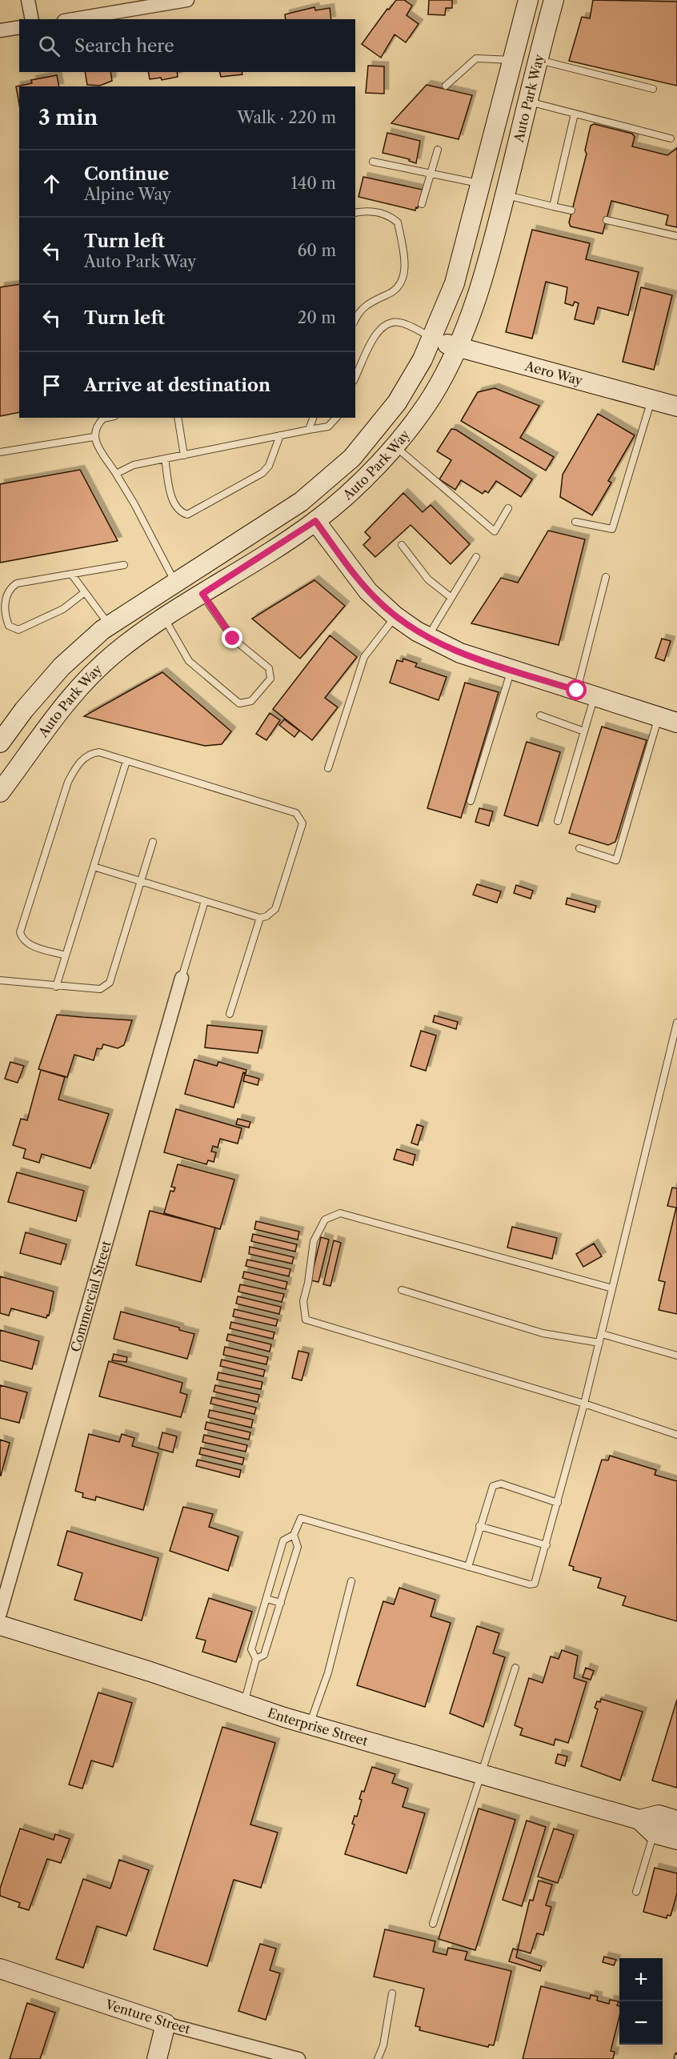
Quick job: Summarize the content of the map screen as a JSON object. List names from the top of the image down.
{
  "streets": {
    "main road": [
      "Auto Park Way",
      "Aero Way",
      "Enterprise Street",
      "Venture Street"
    ],
    "street": ["Commercial Street"]
  },
  "crossings": [
    ["Auto Park Way", "Aero Way"]
  ],
  "page": {
    "search": "Search here",
    "heading": ["3 min", "Walk · 220 m"],
    "list": [
      ["Continue", "Alpine Way", "140 m"],
      ["Turn left", "Auto Park Way", "60 m"],
      ["Turn left", "20 m"],
      "Arrive at destination"
    ],
    "map_buttons": ["+", "−"]
  }
}
